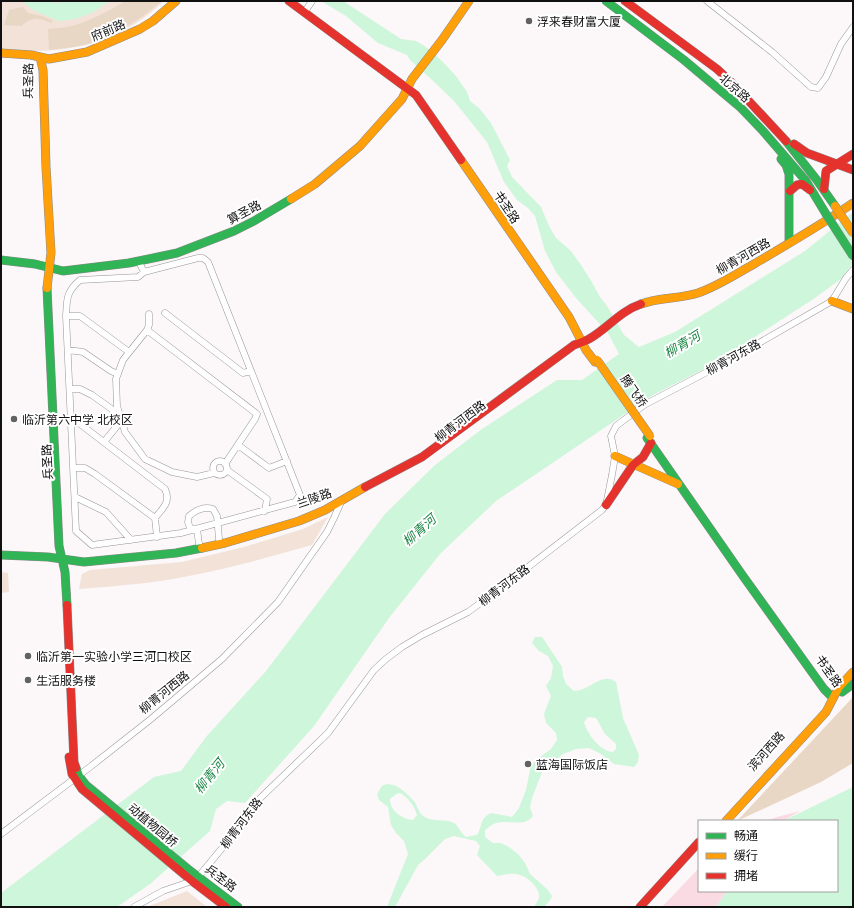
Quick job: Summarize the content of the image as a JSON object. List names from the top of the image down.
{
  "streets": {
    "main road": [
      "府前路",
      "兵圣路",
      "北京路",
      "书圣路",
      "算圣路",
      "柳青河西路",
      "腾飞桥",
      "兰陵路",
      "滨河西路",
      "动植物园桥"
    ],
    "street": ["柳青河东路"]
  },
  "crossings": [
    ["府前路", "兵圣路"],
    ["兵圣路", "算圣路"],
    ["兵圣路", "柳青河西路"],
    ["兵圣路", "柳青河东路"],
    ["兵圣路", "兰陵路"],
    ["兵圣路", "动植物园桥"],
    ["书圣路", "算圣路"],
    ["书圣路", "柳青河西路"],
    ["书圣路", "腾飞桥"],
    ["书圣路", "滨河西路"],
    ["柳青河西路", "兰陵路"]
  ],
  "water": ["柳青河"],
  "places": [
    "浮来春财富大厦",
    "临沂第六中学 北校区",
    "临沂第一实验小学三河口校区",
    "生活服务楼",
    "蓝海国际饭店"
  ],
  "legend": ["畅通", "缓行", "拥堵"]
}
